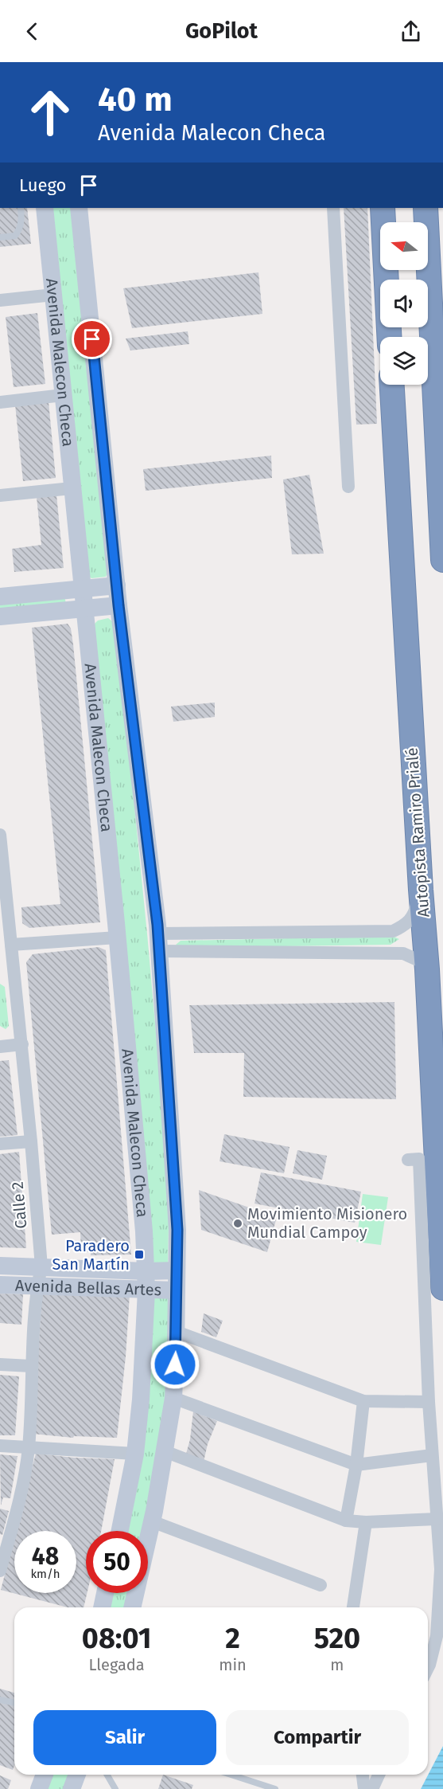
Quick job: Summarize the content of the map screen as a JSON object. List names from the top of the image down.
{
  "streets": {
    "highway": ["Autopista Ramiro Prialé"],
    "main road": ["Avenida Malecon Checa", "Avenida Bellas Artes"],
    "street": ["Calle 2"]
  },
  "crossings": [
    ["Avenida Malecon Checa", "Avenida Bellas Artes"],
    ["Calle 2", "Avenida Bellas Artes"]
  ],
  "places": {
    "other": ["Movimiento Misionero Mundial Campoy"],
    "transit": ["Paradero San Martín"]
  },
  "north": "left",
  "page": {
    "header": "GoPilot",
    "turn": ["40 m", "Avenida Malecon Checa"],
    "then": "Luego",
    "speed": "48 km/h",
    "limit": "50",
    "eta": [
      "08:01",
      "Llegada",
      "2",
      "min",
      "520",
      "m"
    ],
    "buttons": ["Salir", "Compartir"]
  }
}
